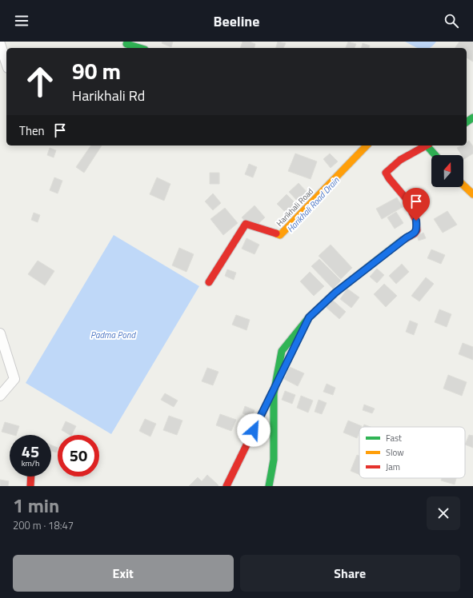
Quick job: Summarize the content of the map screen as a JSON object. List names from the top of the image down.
{
  "streets": {
    "street": ["Harikhali Road"]
  },
  "water": ["Harikhali Road Drain", "Padma Pond"],
  "legend": ["Fast", "Slow", "Jam"],
  "north": "top",
  "page": {
    "header": "Beeline",
    "turn": ["90 m", "Harikhali Rd"],
    "then": "Then",
    "speed": "45 km/h",
    "limit": "50",
    "heading": ["1 min", "200 m · 18:47"],
    "buttons": ["Exit", "Share"]
  }
}
